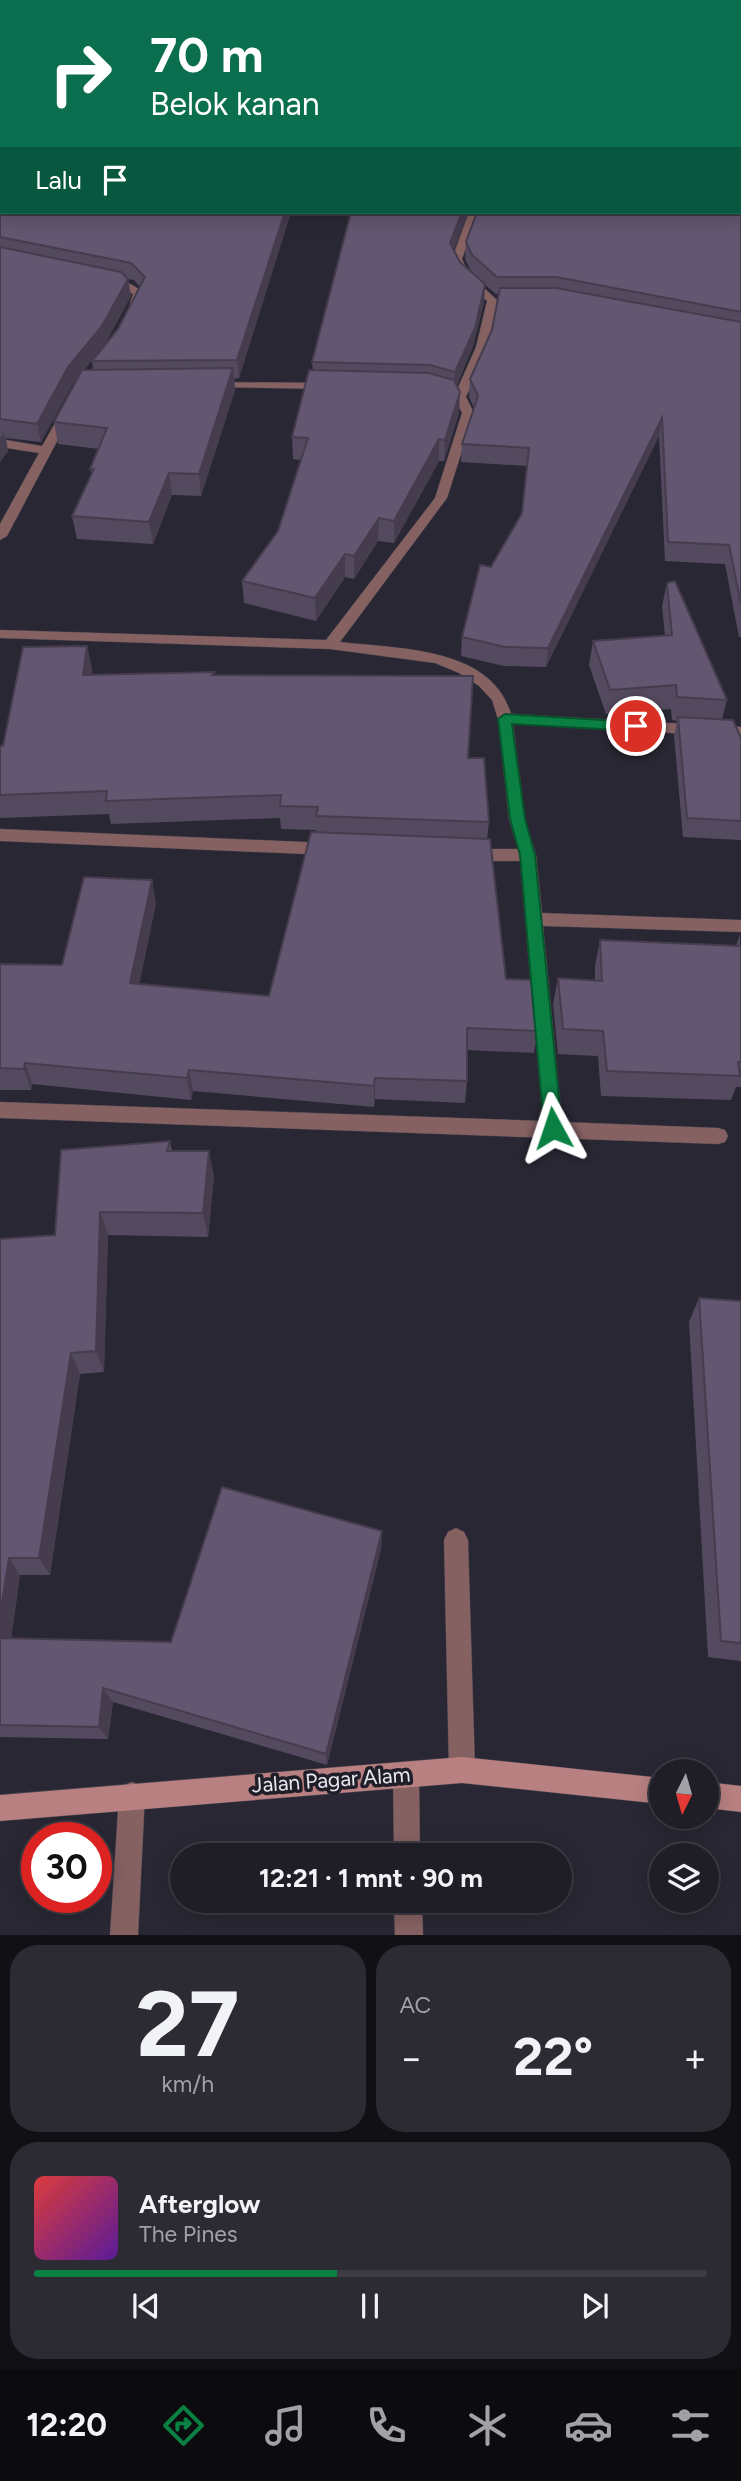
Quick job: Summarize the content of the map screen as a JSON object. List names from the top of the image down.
{
  "streets": {
    "street": ["Jalan Pagar Alam"]
  },
  "north": "bottom",
  "page": {
    "turn": ["70 m", "Belok kanan"],
    "then": "Lalu",
    "limit": "30",
    "trip": "12:21 · 1 mnt · 90 m",
    "tile": [
      ["27", "km/h"],
      "AC"
    ],
    "heat": ["−", "22°", "+"],
    "song": ["Afterglow", "The Pines"],
    "tabs": "12:20"
  }
}
